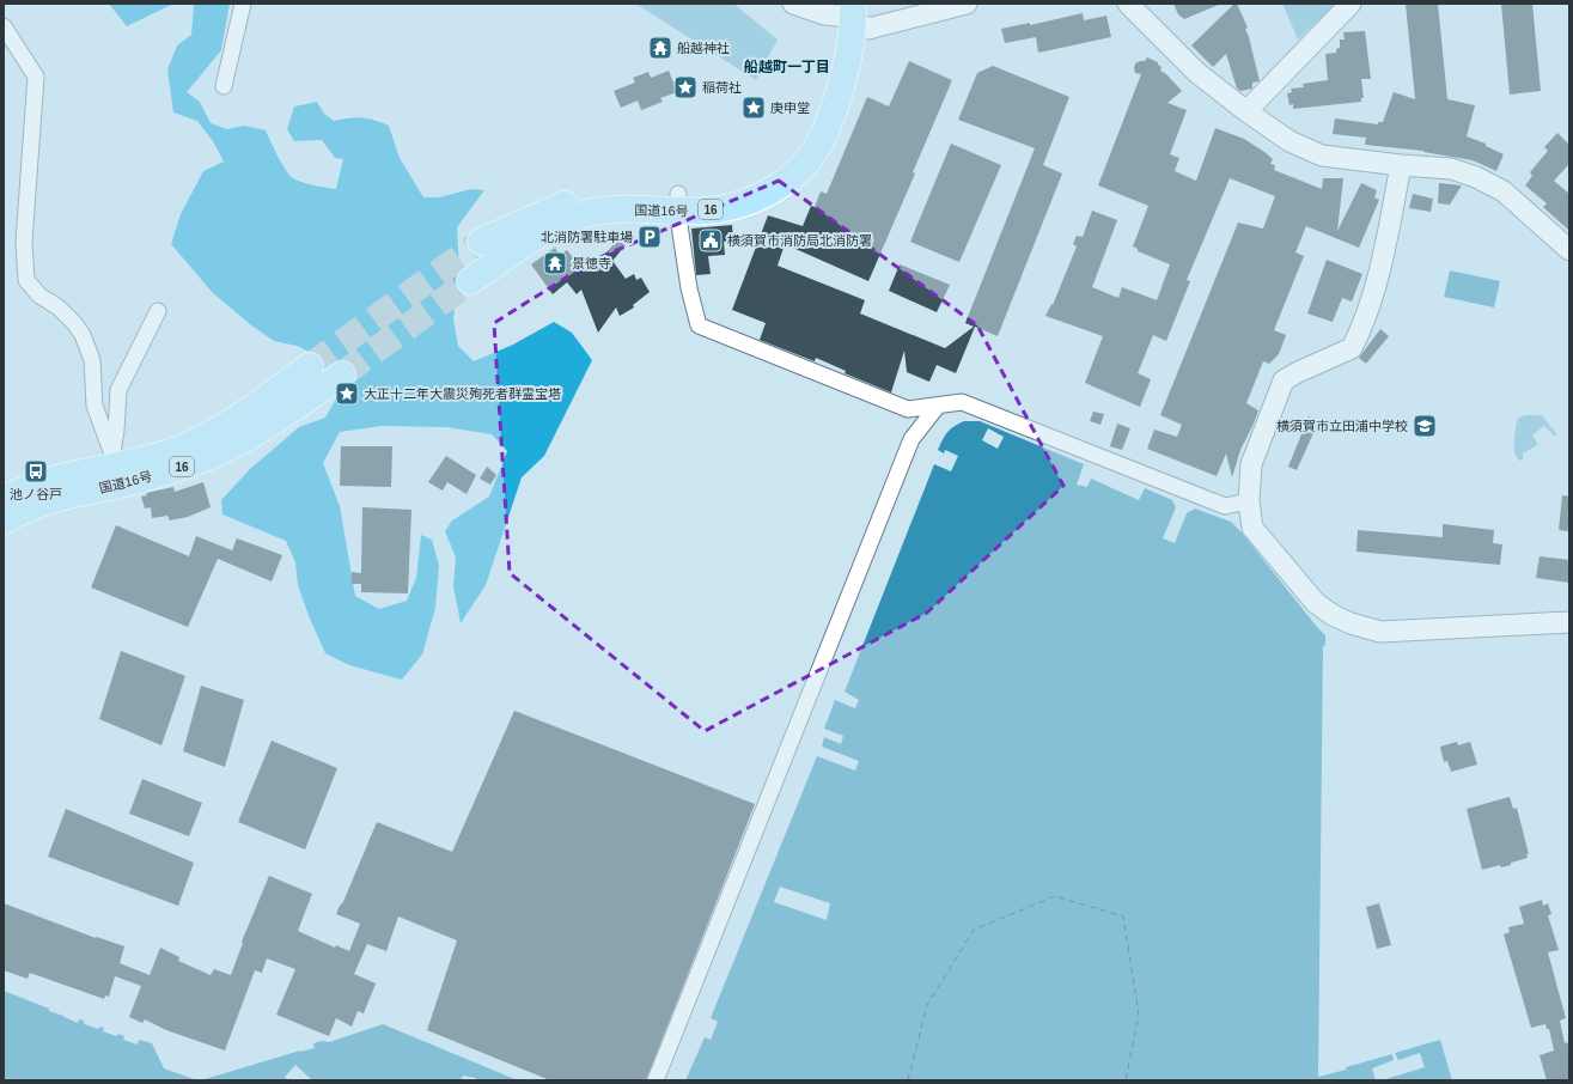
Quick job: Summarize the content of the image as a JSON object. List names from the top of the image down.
{
  "streets": {
    "highway": ["16", "国道16号"]
  },
  "districts": ["船越町一丁目"],
  "places": {
    "temple": ["船越神社", "景徳寺"],
    "place": ["稲荷社", "庚申堂", "大正十二年大震災殉死者群霊宝塔"],
    "parking": ["北消防署駐車場"],
    "public building": ["横須賀市消防局北消防署"],
    "school or university": ["横須賀市立田浦中学校"],
    "bus stop": ["池ノ谷戸"]
  }
}
